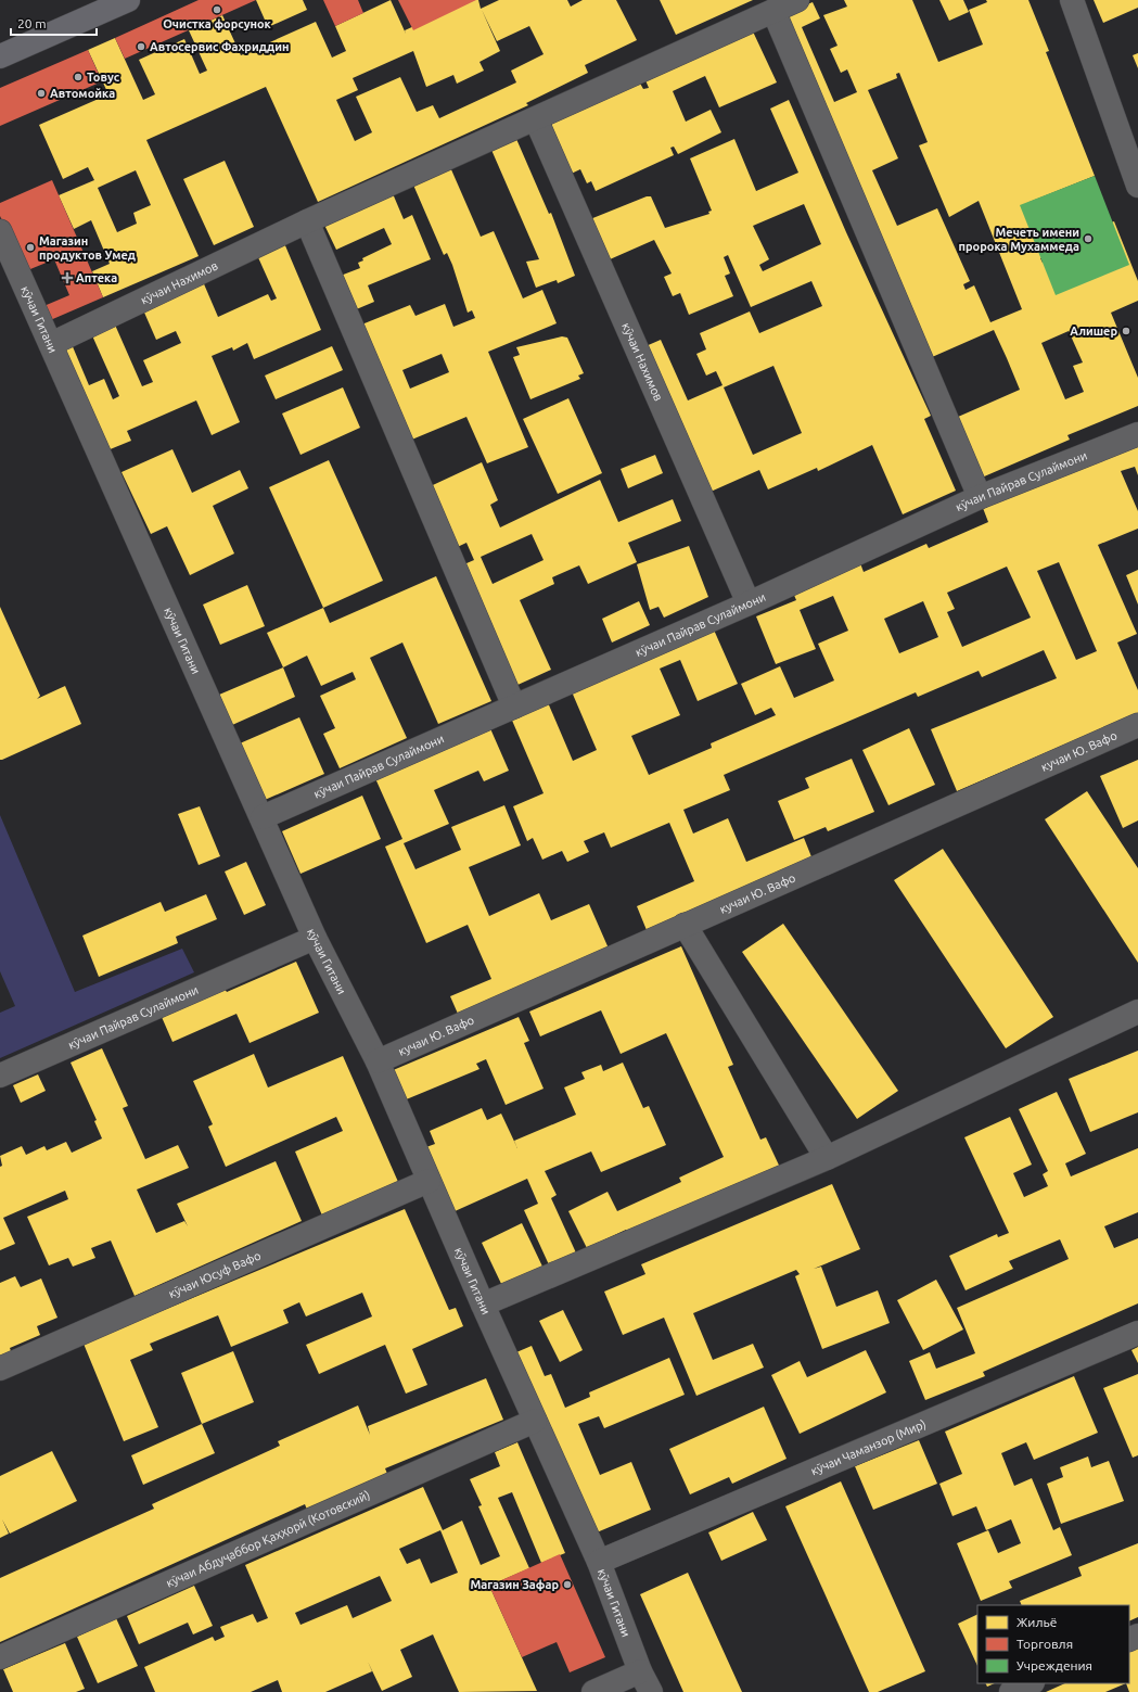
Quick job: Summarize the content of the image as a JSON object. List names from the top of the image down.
{
  "streets": {
    "street": [
      "кӯчаи Нахимов",
      "кӯчаи Гитани",
      "кӯчаи Пайрав Сулаймони",
      "кучаи Ю. Вафо",
      "кӯчаи Юсуф Вафо",
      "кӯчаи Чаманзор (Мир)",
      "кӯчаи Абдуҷаббор Қаҳҳорӣ (Котовский)"
    ]
  },
  "crossings": [
    ["кӯчаи Нахимов", "кӯчаи Гитани"],
    ["кӯчаи Нахимов", "кӯчаи Пайрав Сулаймони"],
    ["кӯчаи Гитани", "кӯчаи Пайрав Сулаймони"],
    ["кӯчаи Гитани", "кучаи Ю. Вафо"],
    ["кӯчаи Гитани", "кӯчаи Юсуф Вафо"],
    ["кӯчаи Гитани", "кӯчаи Чаманзор (Мир)"],
    ["кӯчаи Гитани", "кӯчаи Абдуҷаббор Қаҳҳорӣ (Котовский)"]
  ],
  "places": {
    "other": [
      "Очистка форсунок",
      "Автосервис Фахриддин",
      "Товус",
      "Автомойка",
      "Мечеть имени пророка Мухаммеда",
      "Магазин продуктов Умед",
      "Алишер",
      "Магазин Зафар"
    ],
    "health": ["Аптека"]
  },
  "legend": ["Жильё", "Торговля", "Учреждения"],
  "scale_bar": "20 m"
}
